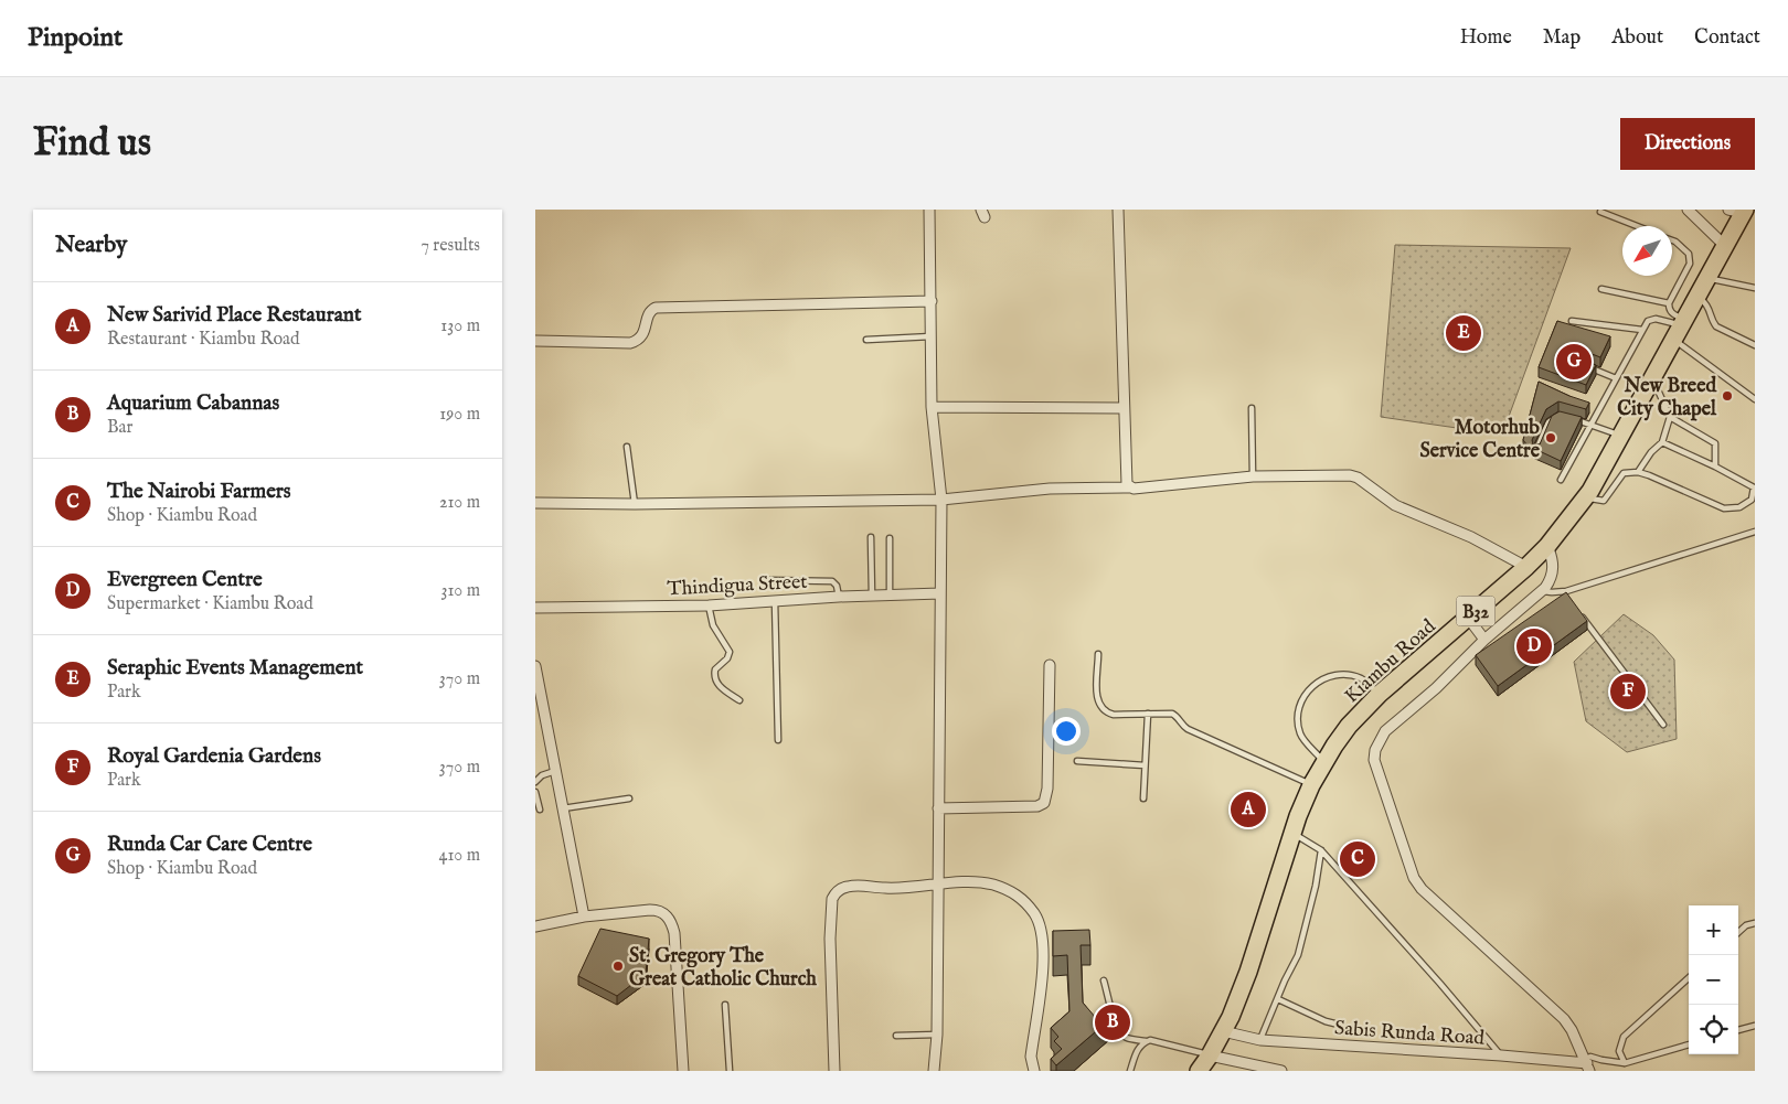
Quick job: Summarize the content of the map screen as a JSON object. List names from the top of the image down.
{
  "streets": {
    "highway": ["B32", "Kiambu Road"],
    "street": ["Thindigua Street", "Sabis Runda Road"]
  },
  "crossings": [
    ["Kiambu Road", "Sabis Runda Road"]
  ],
  "places": ["New Breed City Chapel", "Motorhub Service Centre", "St. Gregory The Great Catholic Church"],
  "north": "bottom left",
  "page": {
    "header": "Pinpoint",
    "nav": [
      "Home",
      "Map",
      "About",
      "Contact"
    ],
    "buttons": "Directions",
    "title": "Find us",
    "heading": ["Nearby", "7 results"],
    "list": [
      {
        "mark": "A",
        "name": "New Sarivid Place Restaurant",
        "note": "Restaurant · Kiambu Road",
        "value": "130 m"
      },
      {
        "mark": "B",
        "name": "Aquarium Cabannas",
        "note": "Bar",
        "value": "190 m"
      },
      {
        "mark": "C",
        "name": "The Nairobi Farmers",
        "note": "Shop · Kiambu Road",
        "value": "210 m"
      },
      {
        "mark": "D",
        "name": "Evergreen Centre",
        "note": "Supermarket · Kiambu Road",
        "value": "310 m"
      },
      {
        "mark": "E",
        "name": "Seraphic Events Management",
        "note": "Park",
        "value": "370 m"
      },
      {
        "mark": "F",
        "name": "Royal Gardenia Gardens",
        "note": "Park",
        "value": "370 m"
      },
      {
        "mark": "G",
        "name": "Runda Car Care Centre",
        "note": "Shop · Kiambu Road",
        "value": "410 m"
      }
    ],
    "pins": [
      "E",
      "G",
      "D",
      "F",
      "A",
      "C",
      "B"
    ],
    "map_buttons": ["+", "−"]
  }
}
